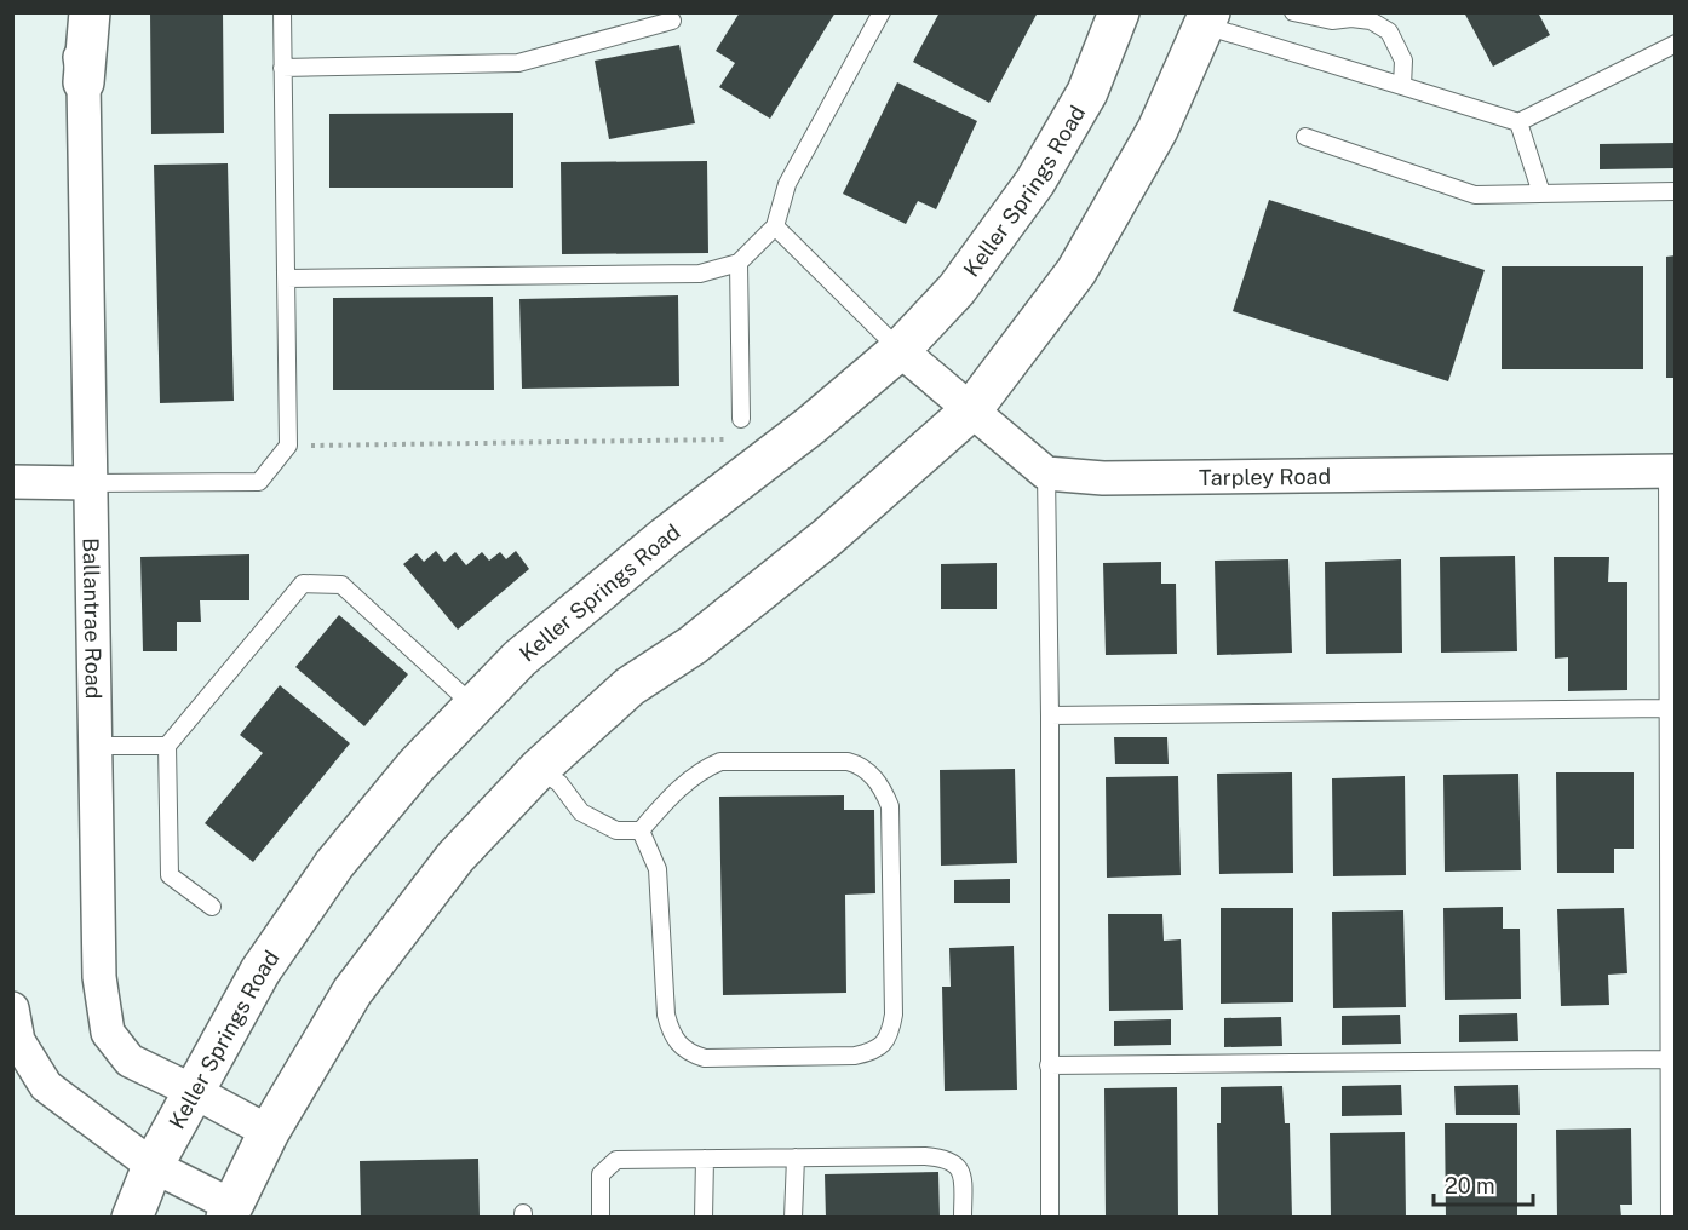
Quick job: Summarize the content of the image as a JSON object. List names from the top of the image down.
{
  "streets": {
    "main road": ["Keller Springs Road"],
    "street": ["Tarpley Road", "Ballantrae Road"]
  },
  "crossings": [
    ["Keller Springs Road", "Ballantrae Road"]
  ],
  "scale_bar": "20 m"
}
